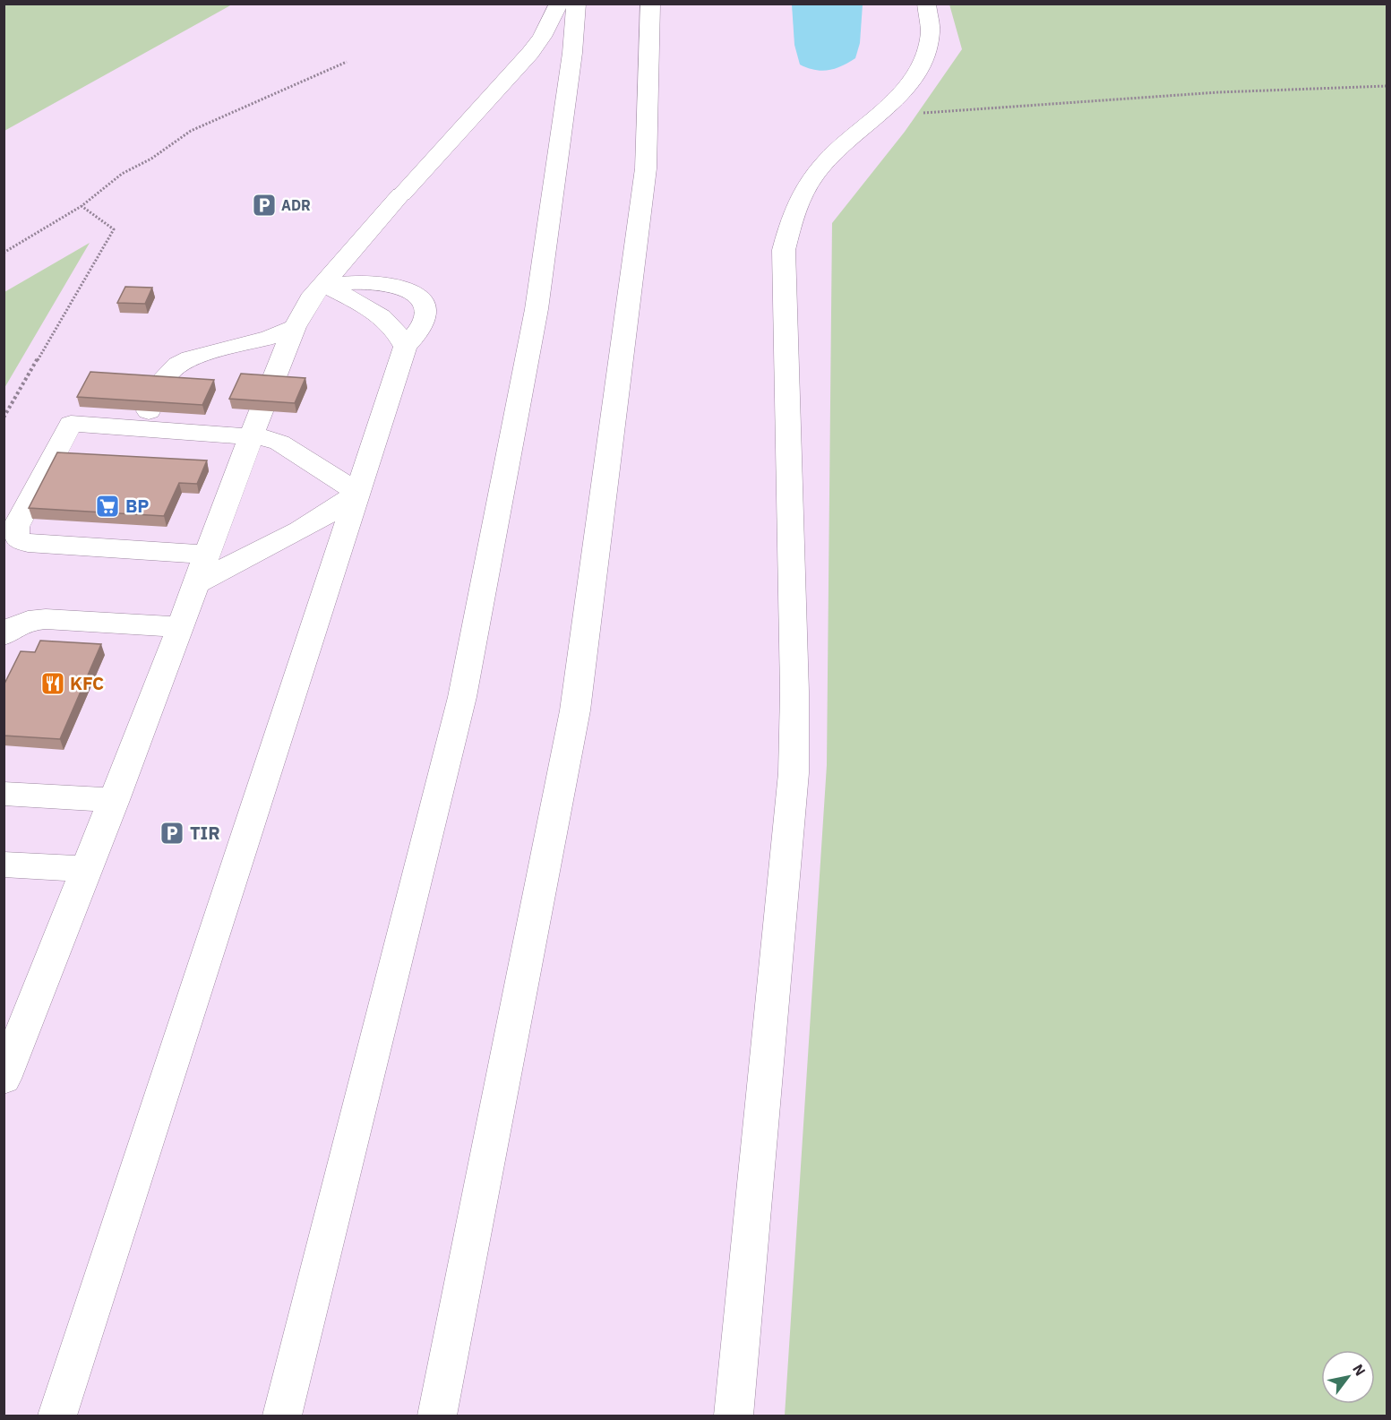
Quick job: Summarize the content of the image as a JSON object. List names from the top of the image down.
{
  "places": {
    "parking": ["ADR", "TIR"],
    "supermarket": ["BP"],
    "restaurant": ["KFC"]
  },
  "north": "top right"
}
